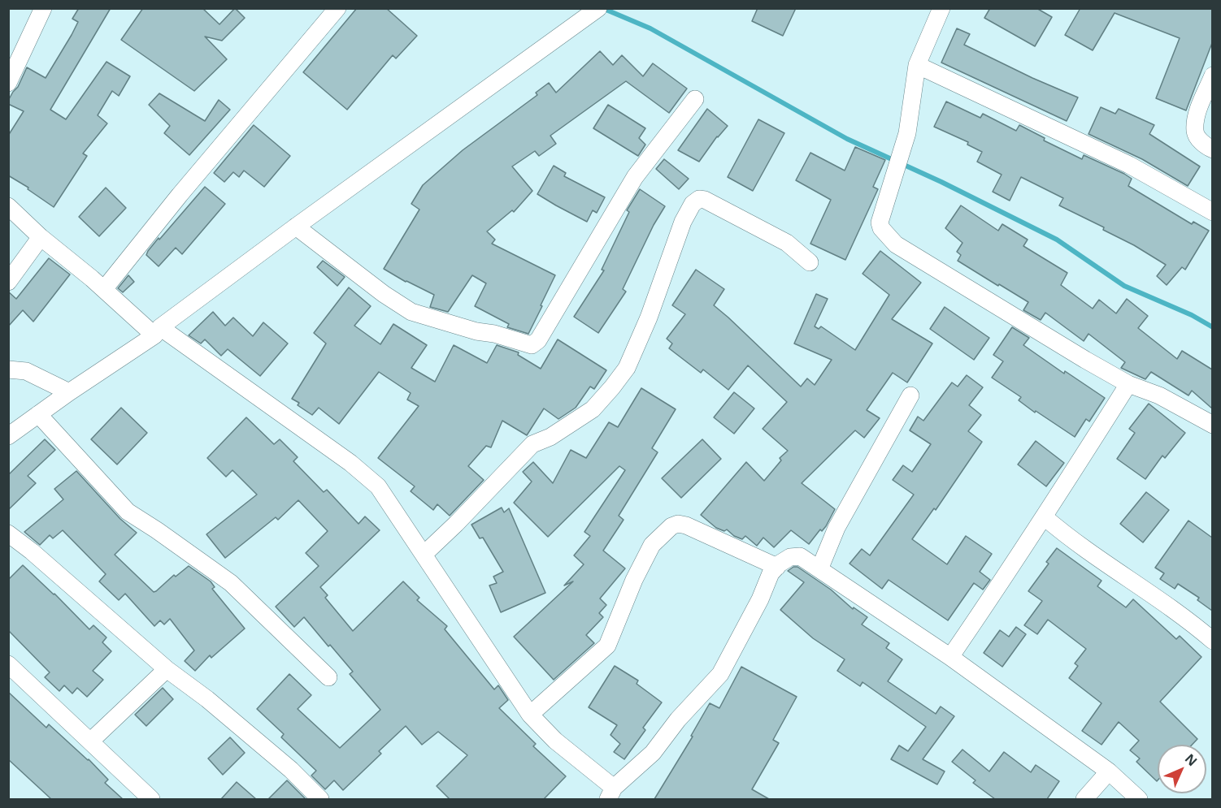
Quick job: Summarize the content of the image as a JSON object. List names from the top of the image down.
{
  "north": "top right"
}
